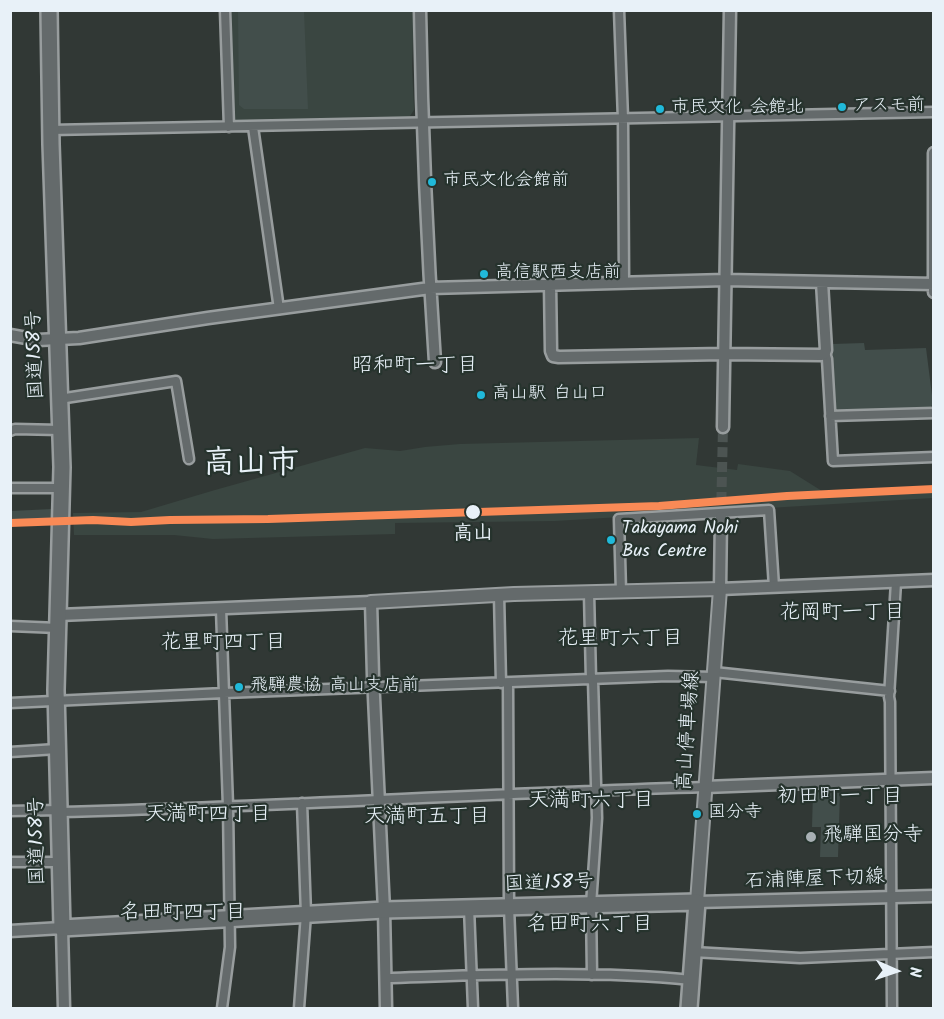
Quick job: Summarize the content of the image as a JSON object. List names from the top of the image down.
{
  "streets": {
    "highway": ["国道158号"],
    "main road": ["高山停車場線"],
    "street": ["石浦陣屋下切線"]
  },
  "crossings": [
    ["国道158号", "高山停車場線"],
    ["国道158号", "石浦陣屋下切線"],
    ["高山停車場線", "石浦陣屋下切線"]
  ],
  "districts": [
    "昭和町一丁目",
    "高山市",
    "花岡町一丁目",
    "花里町六丁目",
    "花里町四丁目",
    "初田町一丁目",
    "天満町六丁目",
    "天満町四丁目",
    "天満町五丁目",
    "名田町四丁目",
    "名田町六丁目"
  ],
  "places": [
    "アスモ前",
    "市民文化 会館北",
    "市民文化会館前",
    "高信駅西支店前",
    "高山駅 白山口",
    "高山",
    "Takayama Nohi Bus Centre",
    "飛騨農協 高山支店前",
    "国分寺",
    "飛騨国分寺"
  ],
  "north": "right"
}
